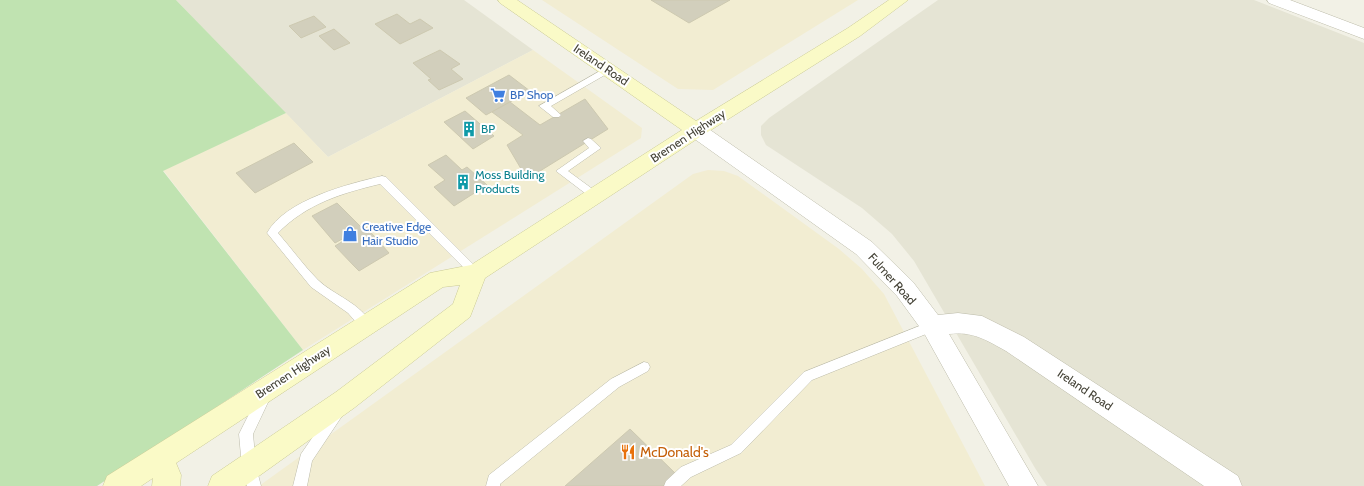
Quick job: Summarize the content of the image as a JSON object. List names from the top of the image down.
{
  "streets": {
    "main road": ["Ireland Road", "Bremen Highway"],
    "street": ["Fulmer Road"]
  },
  "crossings": [
    ["Ireland Road", "Bremen Highway"],
    ["Ireland Road", "Fulmer Road"],
    ["Bremen Highway", "Fulmer Road"]
  ],
  "places": {
    "supermarket": ["BP Shop"],
    "building": ["BP", "Moss Building Products"],
    "shop": ["Creative Edge Hair Studio"],
    "restaurant": ["McDonald's"]
  }
}
